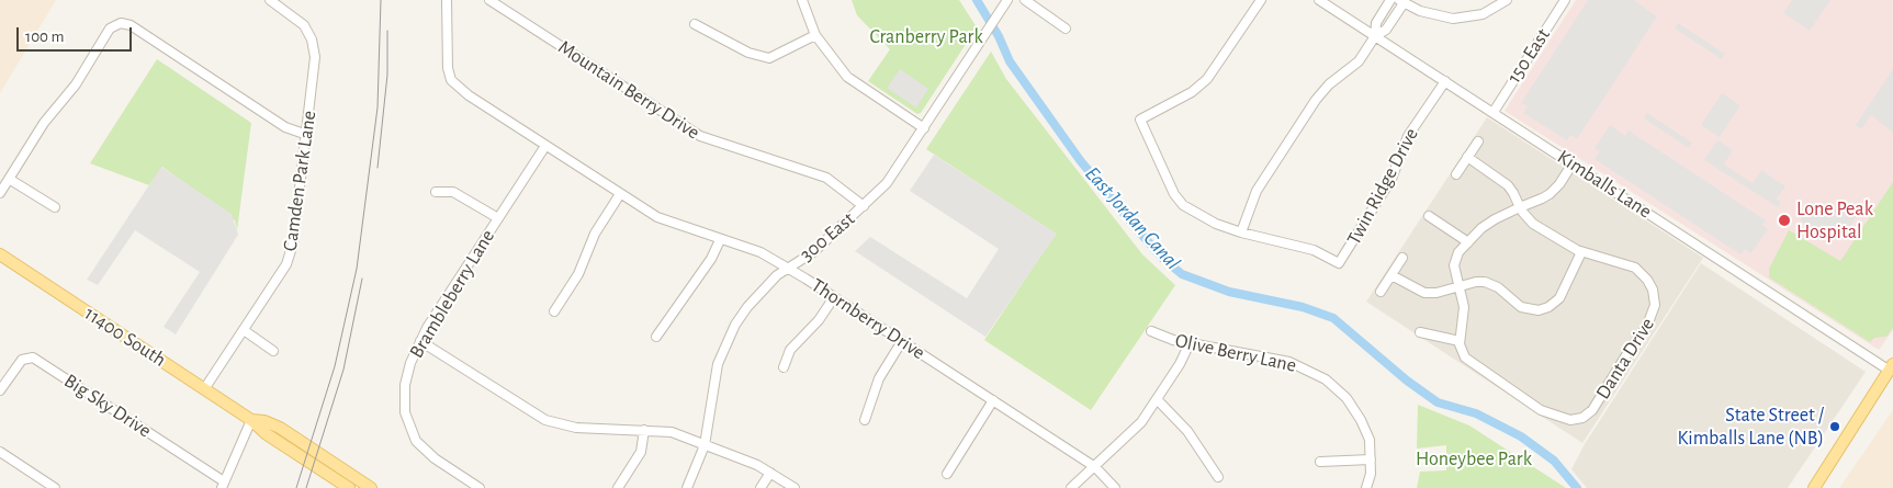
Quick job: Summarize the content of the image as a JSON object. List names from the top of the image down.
{
  "streets": {
    "main road": ["11400 South"],
    "street": [
      "150 East",
      "Mountain Berry Drive",
      "Camden Park Lane",
      "Kimballs Lane",
      "Twin Ridge Drive",
      "300 East",
      "Brambleberry Lane",
      "Thornberry Drive",
      "Olive Berry Lane",
      "Danta Drive",
      "Big Sky Drive"
    ]
  },
  "crossings": [
    ["150 East", "Kimballs Lane"],
    ["Mountain Berry Drive", "300 East"],
    ["Camden Park Lane", "11400 South"],
    ["Kimballs Lane", "Twin Ridge Drive"],
    ["300 East", "Thornberry Drive"],
    ["Brambleberry Lane", "Thornberry Drive"]
  ],
  "water": ["East Jordan Canal"],
  "parks": ["Cranberry Park", "Honeybee Park"],
  "places": ["Lone Peak Hospital", "State Street / Kimballs Lane (NB)"],
  "scale_bar": "100 m"
}
